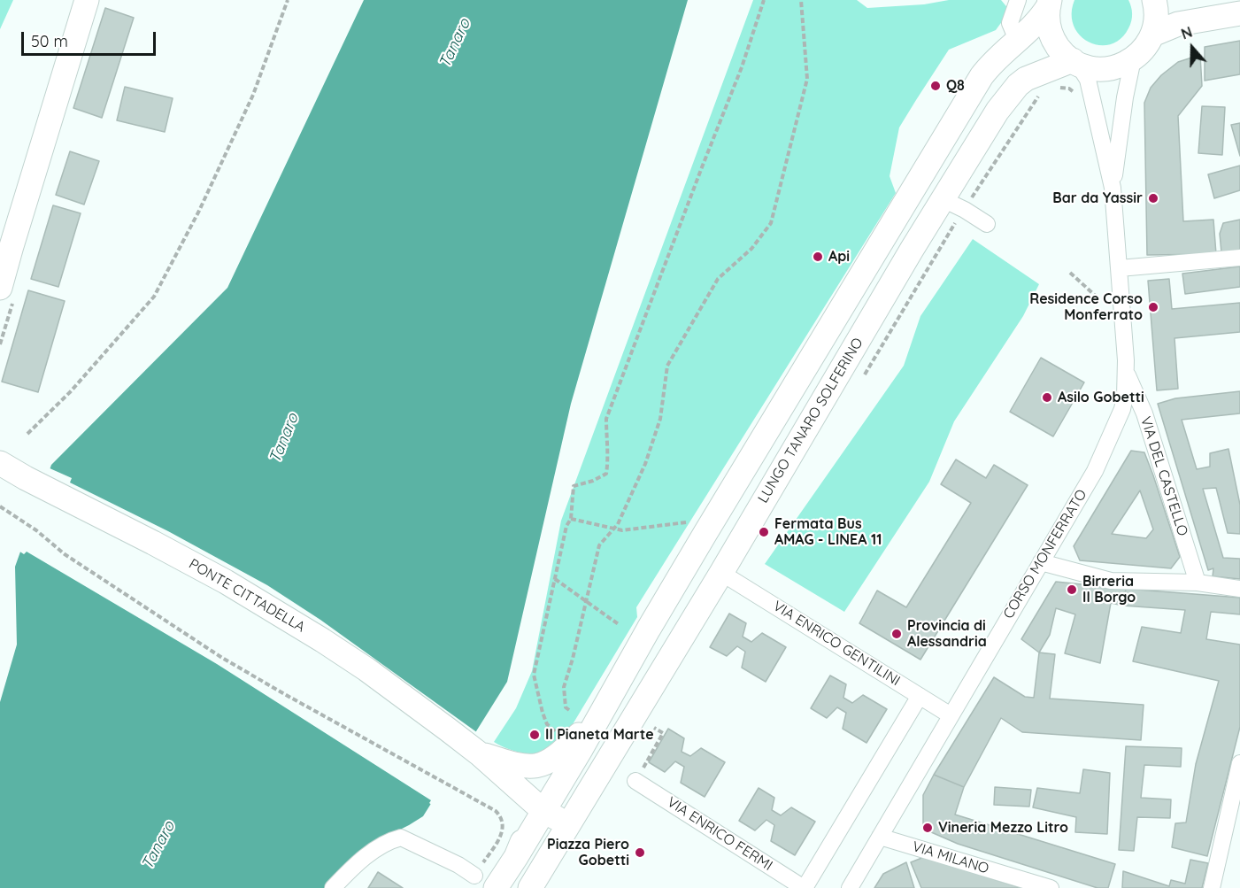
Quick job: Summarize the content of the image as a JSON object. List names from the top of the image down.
{
  "streets": {
    "main road": ["LUNGO TANARO SOLFERINO", "PONTE CITTADELLA"],
    "street": [
      "VIA DEL CASTELLO",
      "CORSO MONFERRATO",
      "VIA ENRICO GENTILINI",
      "VIA ENRICO FERMI",
      "VIA MILANO"
    ]
  },
  "crossings": [
    ["LUNGO TANARO SOLFERINO", "CORSO MONFERRATO"],
    ["LUNGO TANARO SOLFERINO", "VIA ENRICO GENTILINI"],
    ["VIA DEL CASTELLO", "CORSO MONFERRATO"],
    ["CORSO MONFERRATO", "VIA ENRICO GENTILINI"],
    ["CORSO MONFERRATO", "VIA MILANO"]
  ],
  "water": ["Tanaro"],
  "places": [
    "Q8",
    "Bar da Yassir",
    "Api",
    "Residence Corso Monferrato",
    "Asilo Gobetti",
    "Fermata Bus AMAG - LINEA 11",
    "Birreria Il Borgo",
    "Provincia di Alessandria",
    "Il Pianeta Marte",
    "Vineria Mezzo Litro",
    "Piazza Piero Gobetti"
  ],
  "scale_bar": "50 m",
  "north": "top"
}
